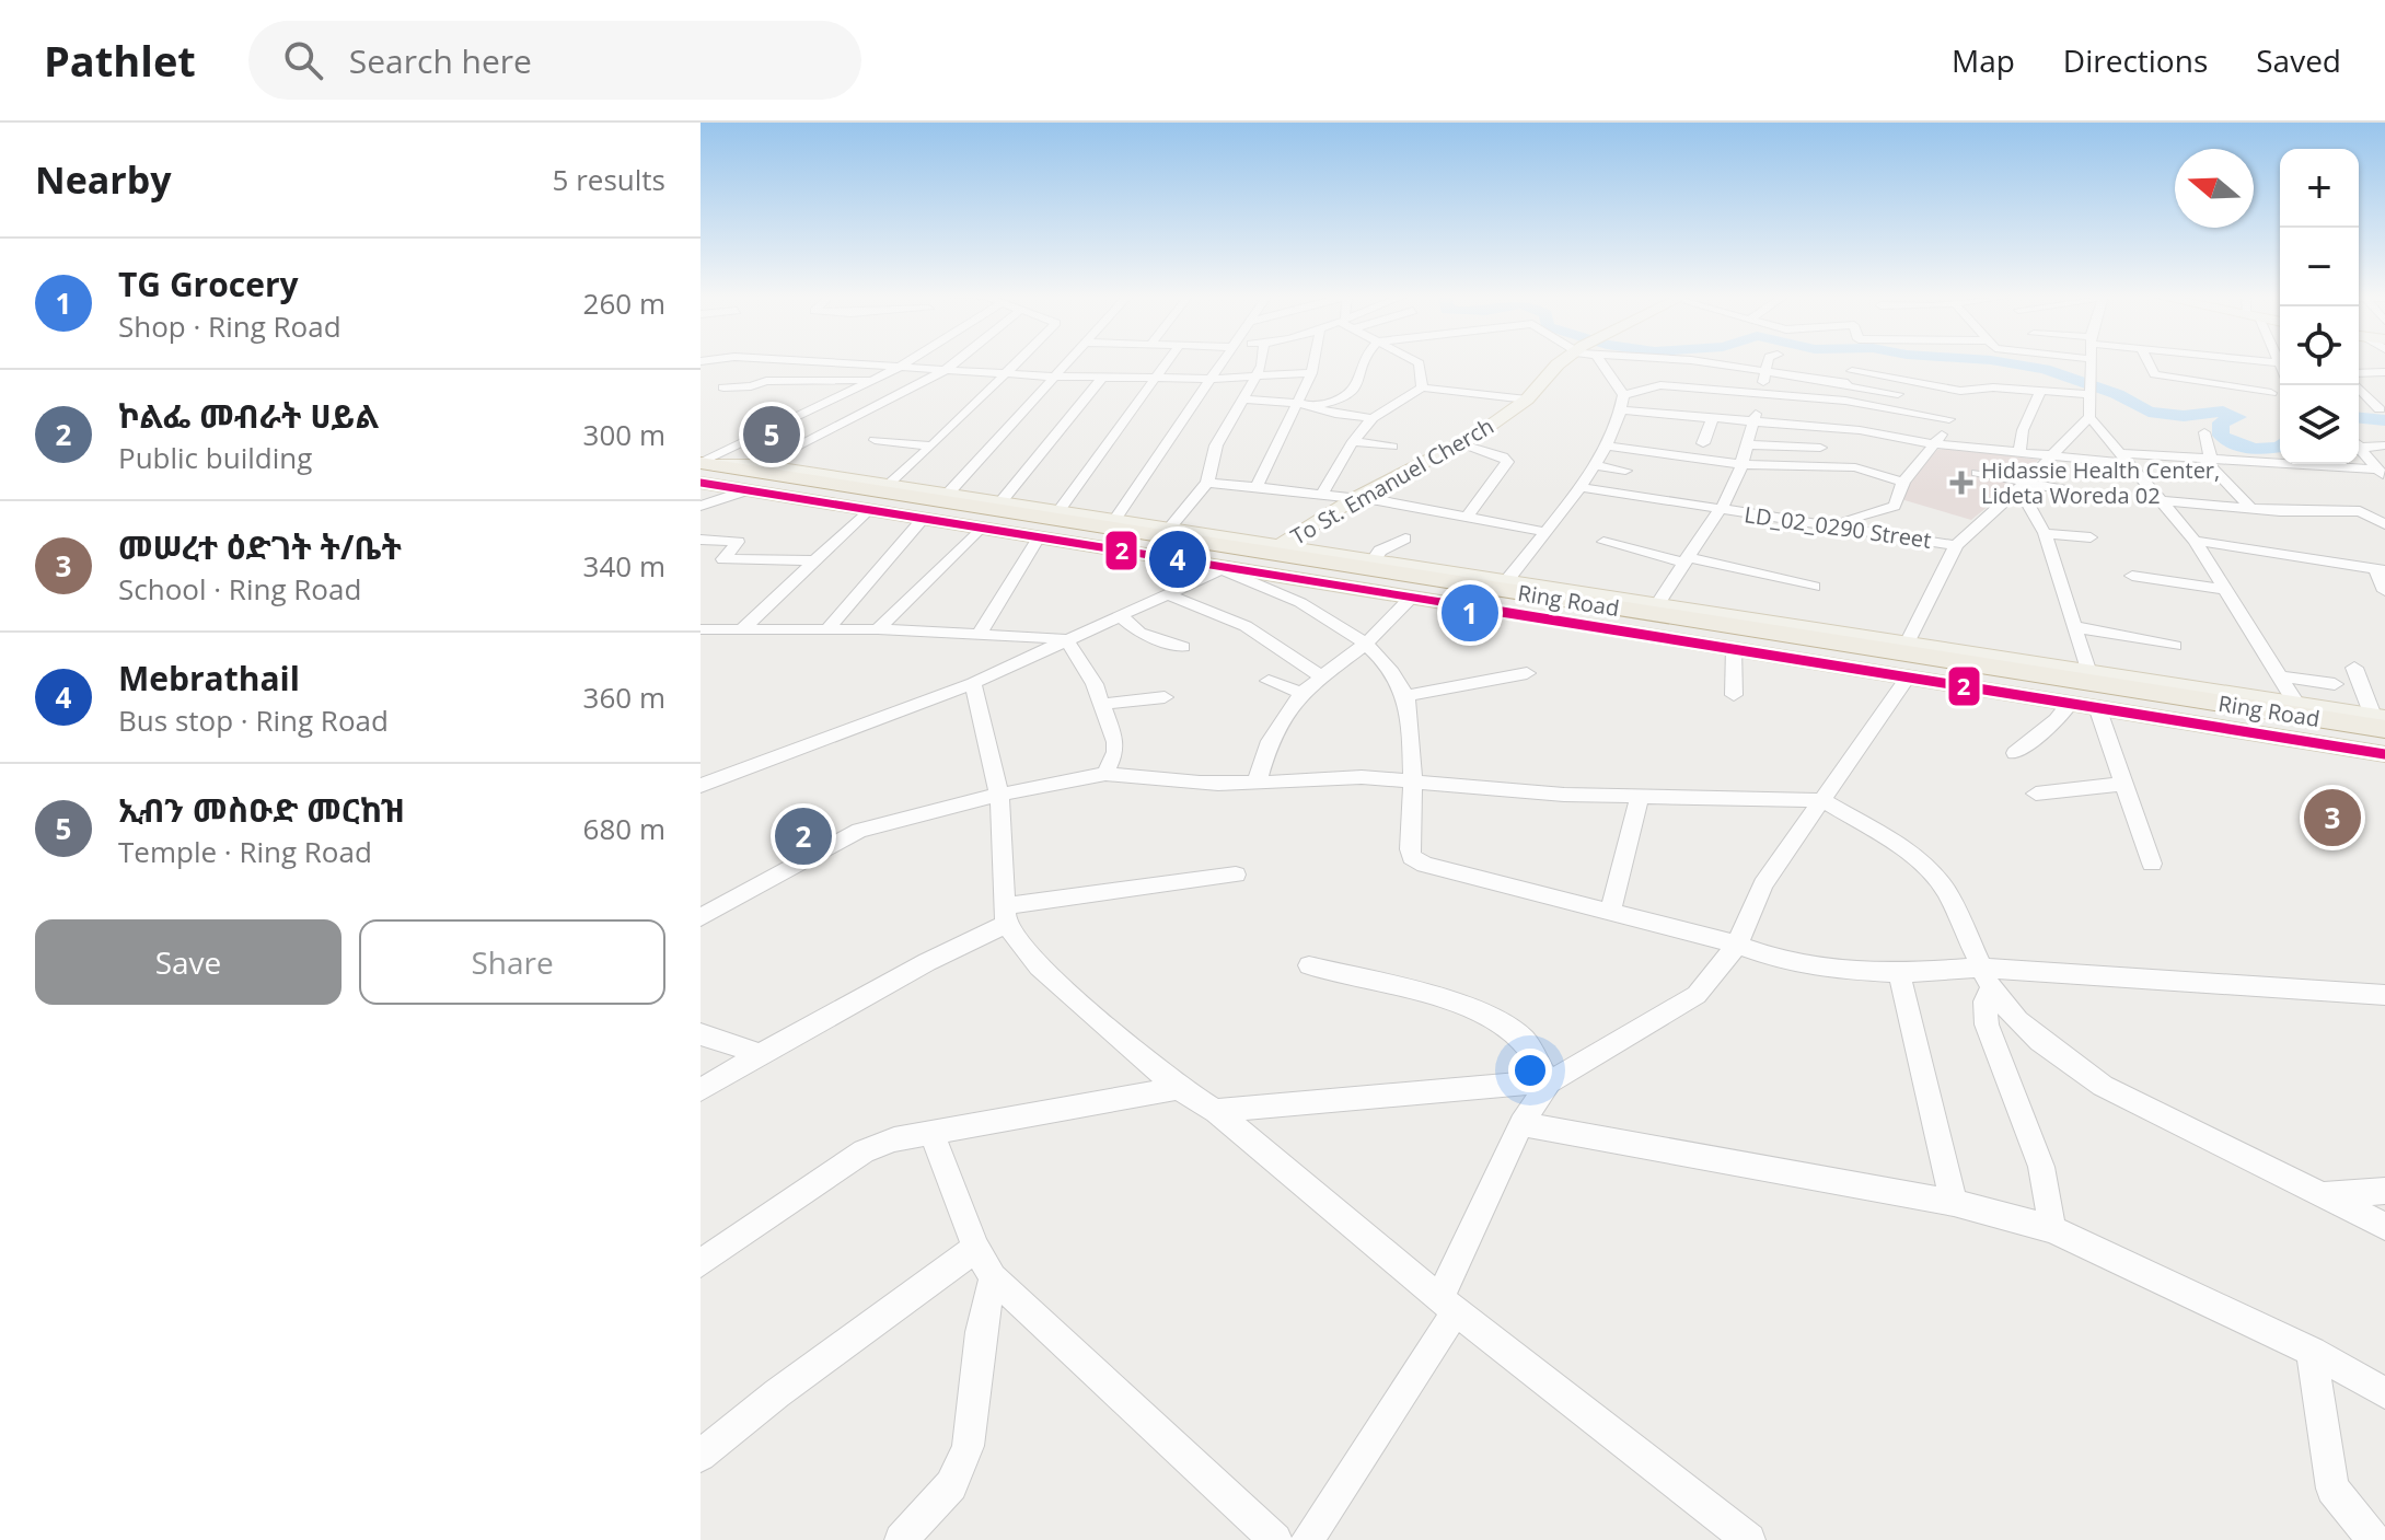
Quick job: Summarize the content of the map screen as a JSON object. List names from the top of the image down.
{
  "streets": {
    "highway": ["Ring Road"],
    "main road": ["To St. Emanuel Cherch"],
    "street": ["LD_02_0290 Street"]
  },
  "places": {
    "health": ["Hidassie Health Center, Lideta Woreda 02"]
  },
  "lines": ["transit line 2"],
  "north": "left",
  "page": {
    "header": "Pathlet",
    "search": "Search here",
    "nav": ["Map", "Directions", "Saved"],
    "heading": ["Nearby", "5 results"],
    "map_buttons": ["+", "−"],
    "list": [
      {
        "mark": "1",
        "name": "TG Grocery",
        "note": "Shop · Ring Road",
        "value": "260 m"
      },
      {
        "mark": "2",
        "name": "ኮልፌ መብራት ሀይል",
        "note": "Public building",
        "value": "300 m"
      },
      {
        "mark": "3",
        "name": "መሠረተ ዕድገት ት/ቤት",
        "note": "School · Ring Road",
        "value": "340 m"
      },
      {
        "mark": "4",
        "name": "Mebrathail",
        "note": "Bus stop · Ring Road",
        "value": "360 m"
      },
      {
        "mark": "5",
        "name": "ኢብን መስዑድ መርከዝ",
        "note": "Temple · Ring Road",
        "value": "680 m"
      }
    ],
    "pins": [
      "5",
      "4",
      "1",
      "3",
      "2"
    ],
    "buttons": ["Save", "Share"]
  }
}
